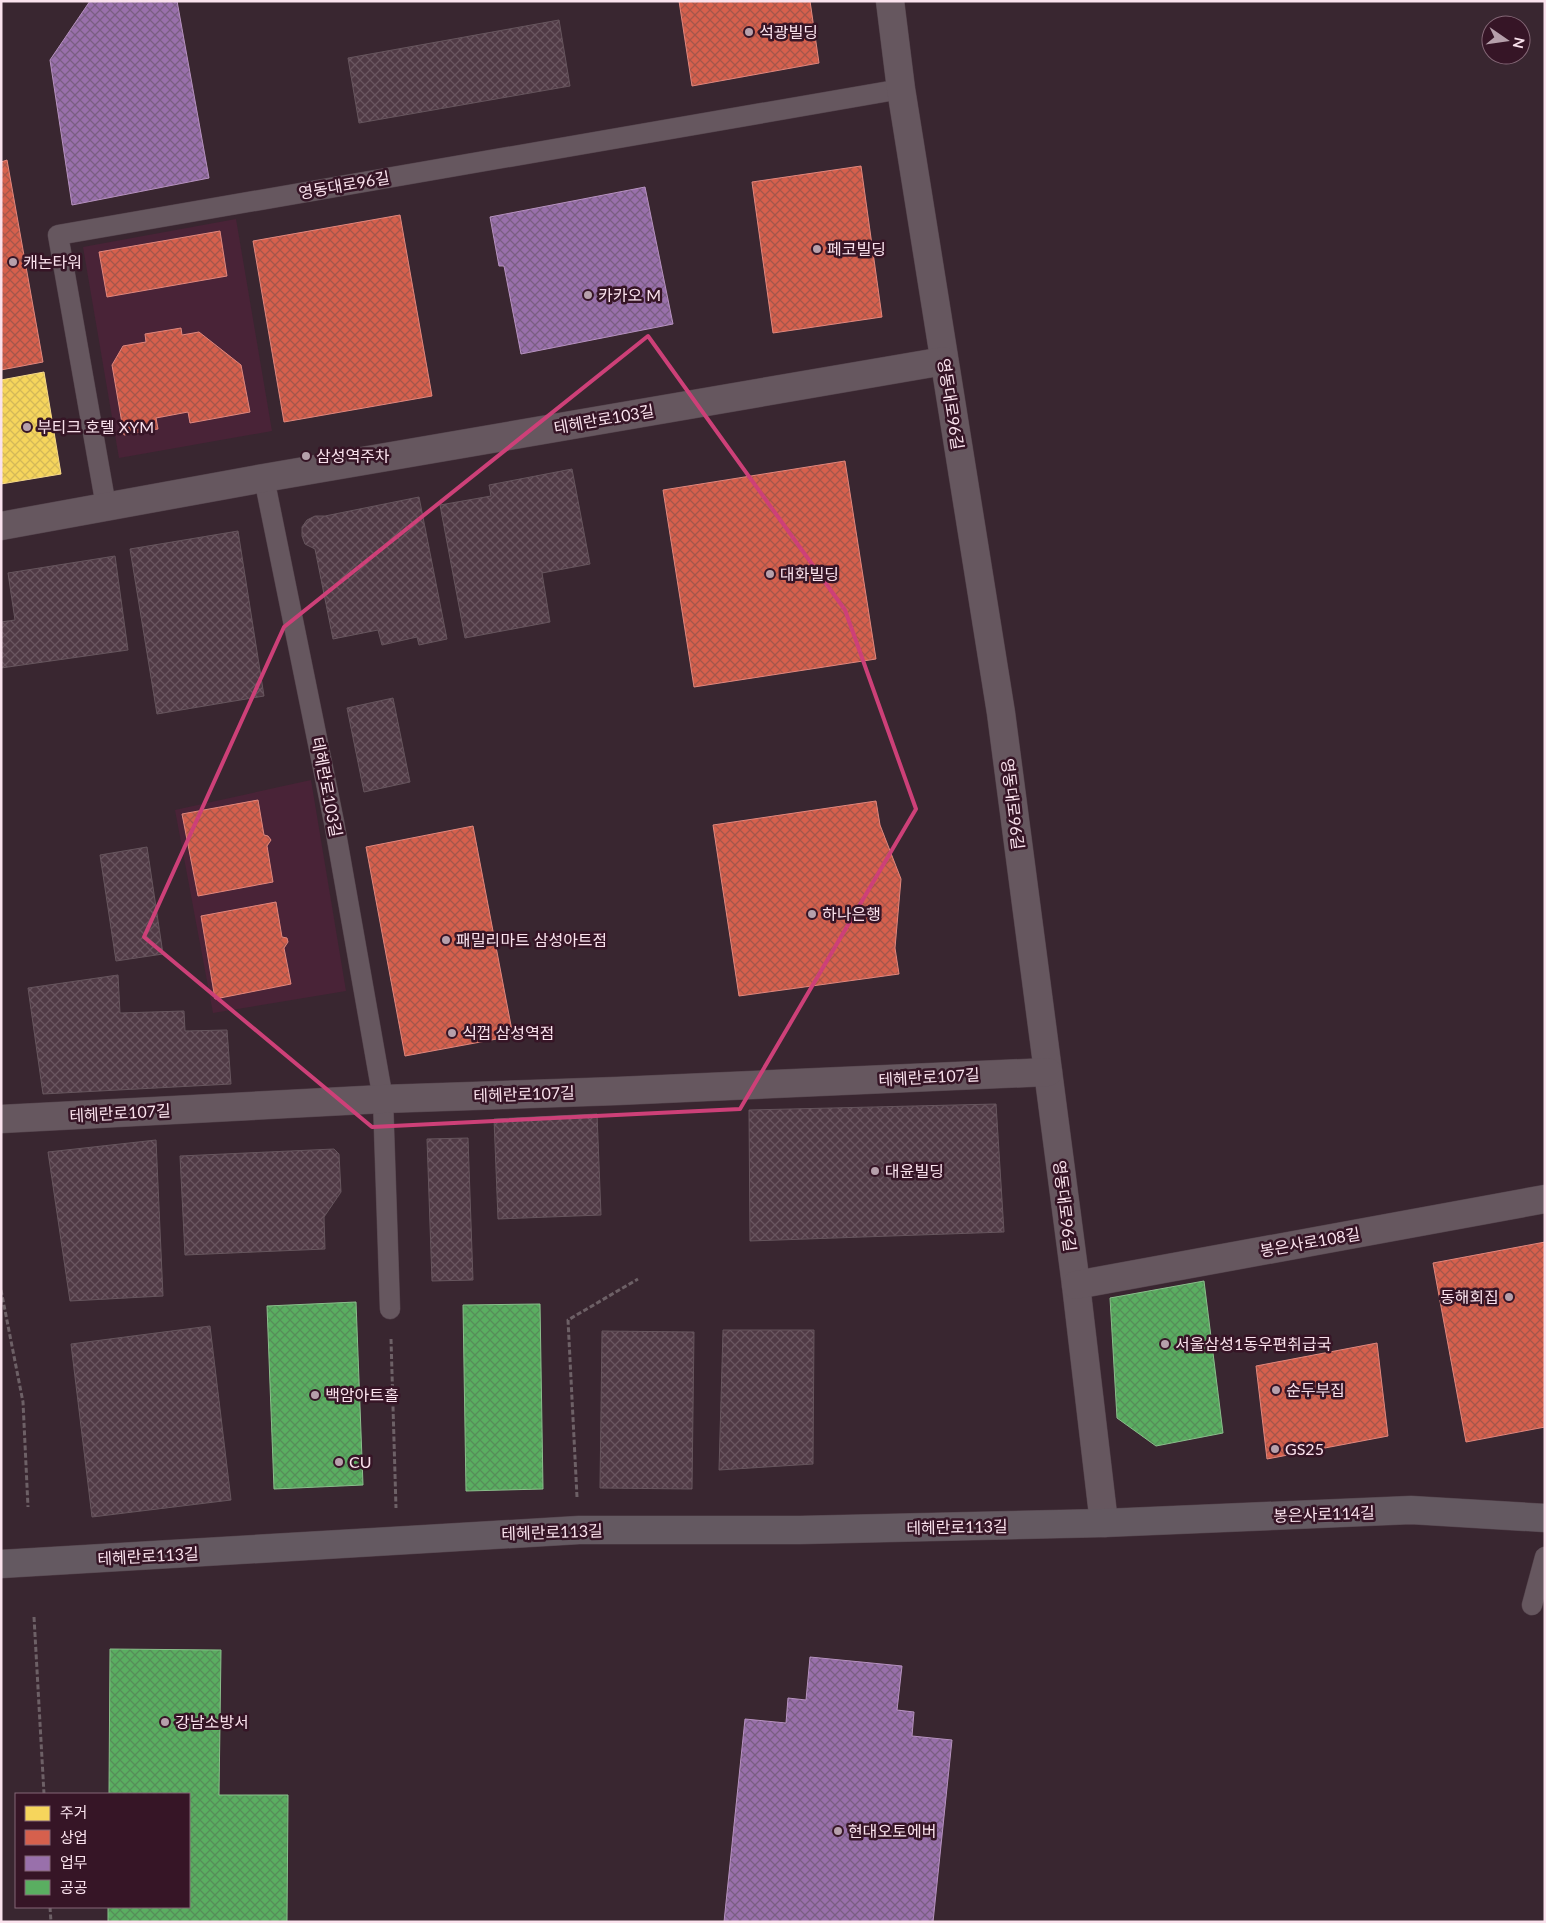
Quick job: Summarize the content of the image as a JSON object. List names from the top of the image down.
{
  "streets": {
    "street": [
      "영동대로96길",
      "테헤란로103길",
      "테헤란로107길",
      "봉은사로108길",
      "봉은사로114길",
      "테헤란로113길"
    ]
  },
  "crossings": [
    ["영동대로96길", "테헤란로103길"],
    ["영동대로96길", "테헤란로107길"],
    ["영동대로96길", "봉은사로108길"],
    ["영동대로96길", "봉은사로114길"],
    ["영동대로96길", "테헤란로113길"],
    ["테헤란로103길", "테헤란로107길"],
    ["봉은사로114길", "테헤란로113길"]
  ],
  "places": [
    "석광빌딩",
    "페코빌딩",
    "캐논타워",
    "카카오 M",
    "부티크 호텔 XYM",
    "삼성역주차",
    "대화빌딩",
    "하나은행",
    "패밀리마트 삼성아트점",
    "식껍 삼성역점",
    "대윤빌딩",
    "동해회집",
    "서울삼성1동우편취급국",
    "순두부집",
    "백암아트홀",
    "GS25",
    "CU",
    "강남소방서",
    "현대오토에버"
  ],
  "legend": [
    "주거",
    "상업",
    "업무",
    "공공"
  ],
  "north": "right"
}
